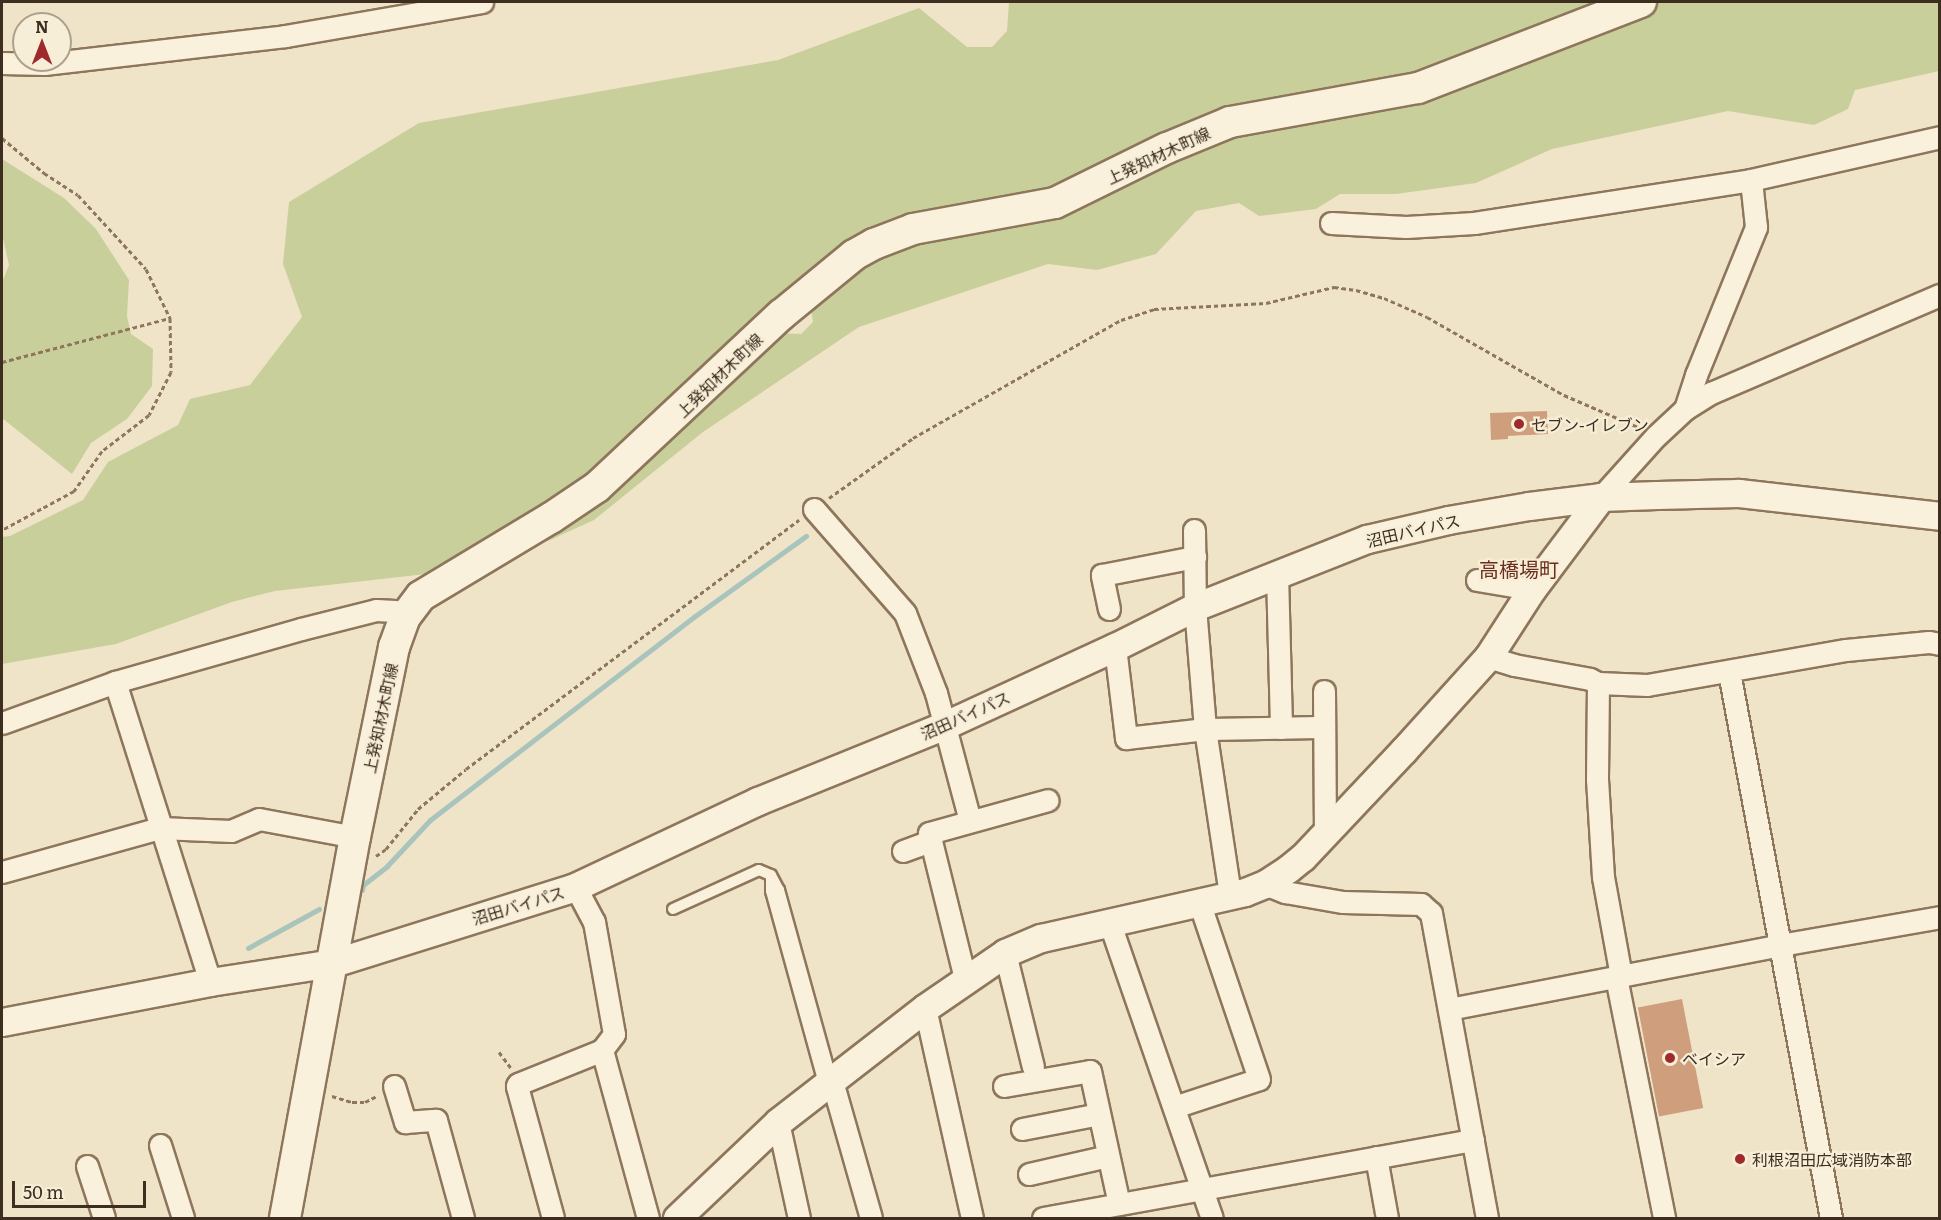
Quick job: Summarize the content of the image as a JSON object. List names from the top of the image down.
{
  "streets": {
    "main road": ["上発知材木町線"],
    "street": ["沼田バイパス"]
  },
  "crossings": [
    ["上発知材木町線", "沼田バイパス"]
  ],
  "districts": ["高橋場町"],
  "places": ["セブン-イレブン", "ベイシア", "利根沼田広域消防本部"],
  "scale_bar": "50 m",
  "north": "top"
}
